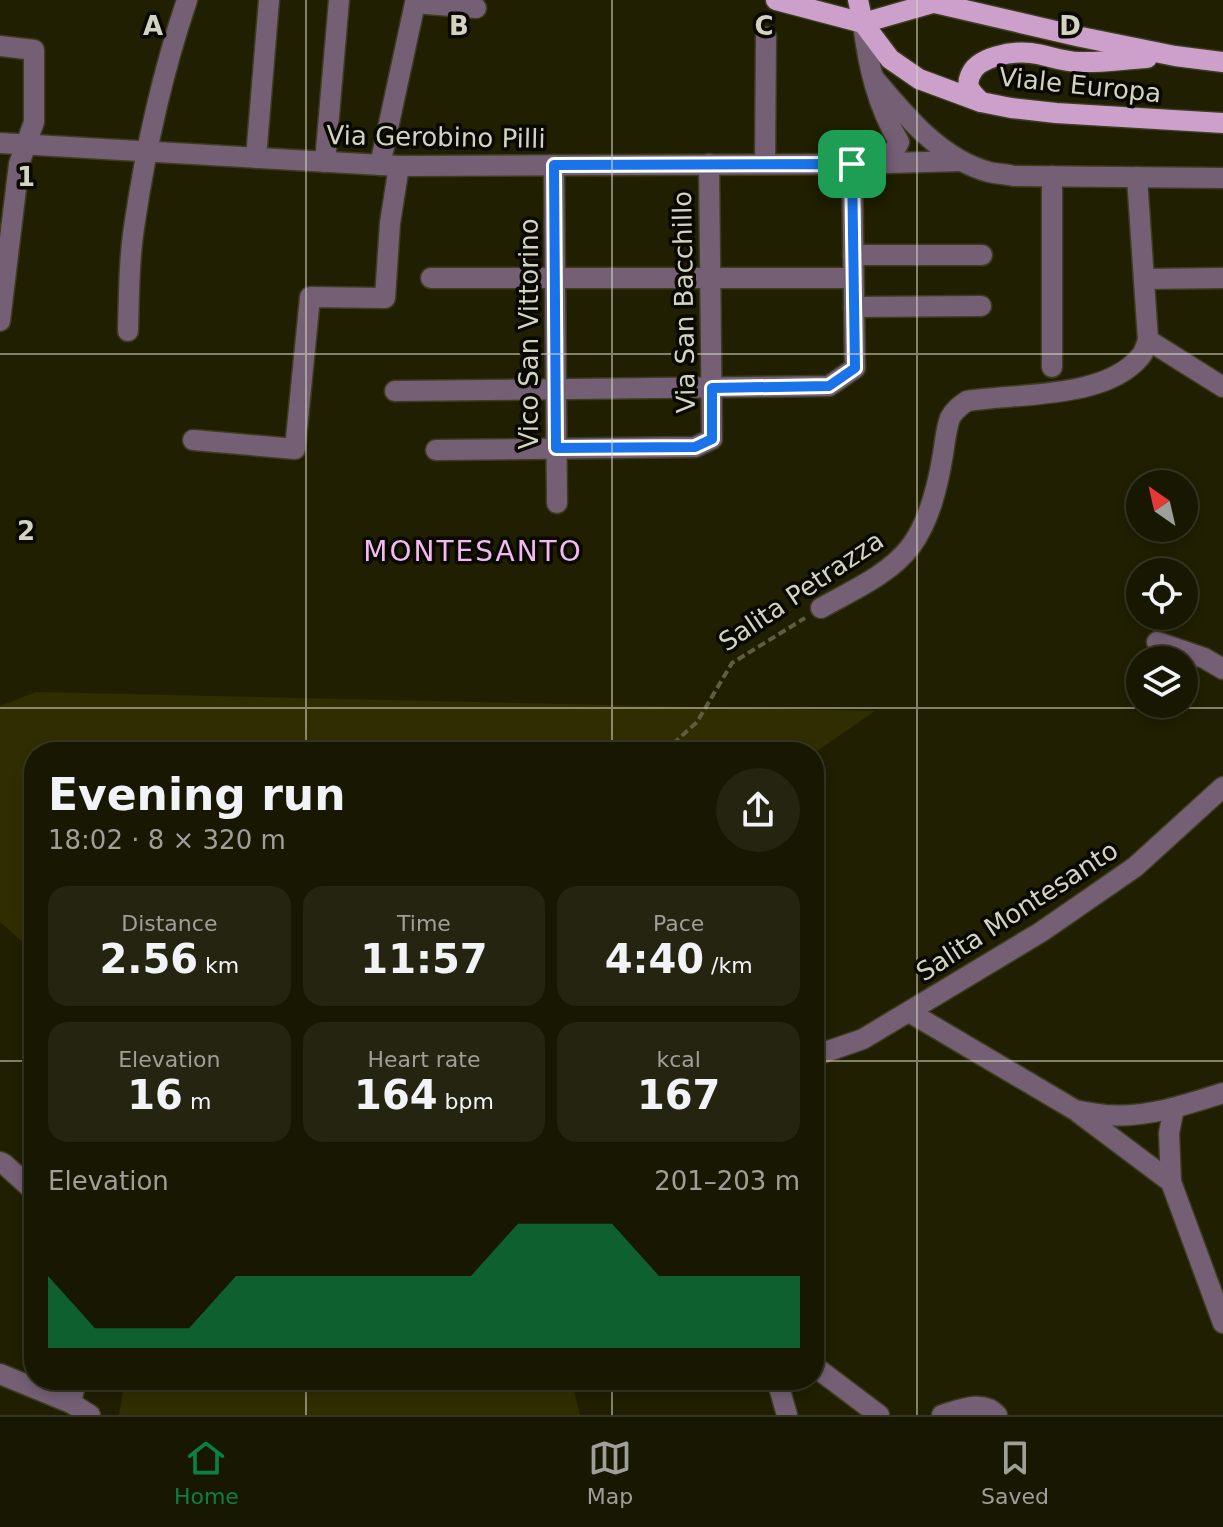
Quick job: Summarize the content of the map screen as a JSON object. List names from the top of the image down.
{
  "streets": {
    "main road": ["Viale Europa"],
    "street": [
      "Via Gerobino Pilli",
      "Via San Bacchillo",
      "Vico San Vittorino",
      "Salita Petrazza",
      "Salita Montesanto"
    ]
  },
  "crossings": [
    ["Via Gerobino Pilli", "Via San Bacchillo"],
    ["Via Gerobino Pilli", "Vico San Vittorino"],
    ["Via San Bacchillo", "Vico San Vittorino"]
  ],
  "districts": ["MONTESANTO"],
  "north": "top left",
  "page": {
    "heading": ["Evening run", "18:02 · 8 × 320 m"],
    "stats": [
      ["Distance", "2.56 km"],
      ["Time", "11:57"],
      ["Pace", "4:40 /km"],
      ["Elevation", "16 m"],
      ["Heart rate", "164 bpm"],
      ["kcal", "167"]
    ],
    "chart": ["Elevation", "201–203 m"],
    "tabs": ["Home", "Map", "Saved"]
  },
  "grid": {
    "columns": [
      "A",
      "B",
      "C",
      "D"
    ],
    "rows": ["1", "2"]
  }
}
